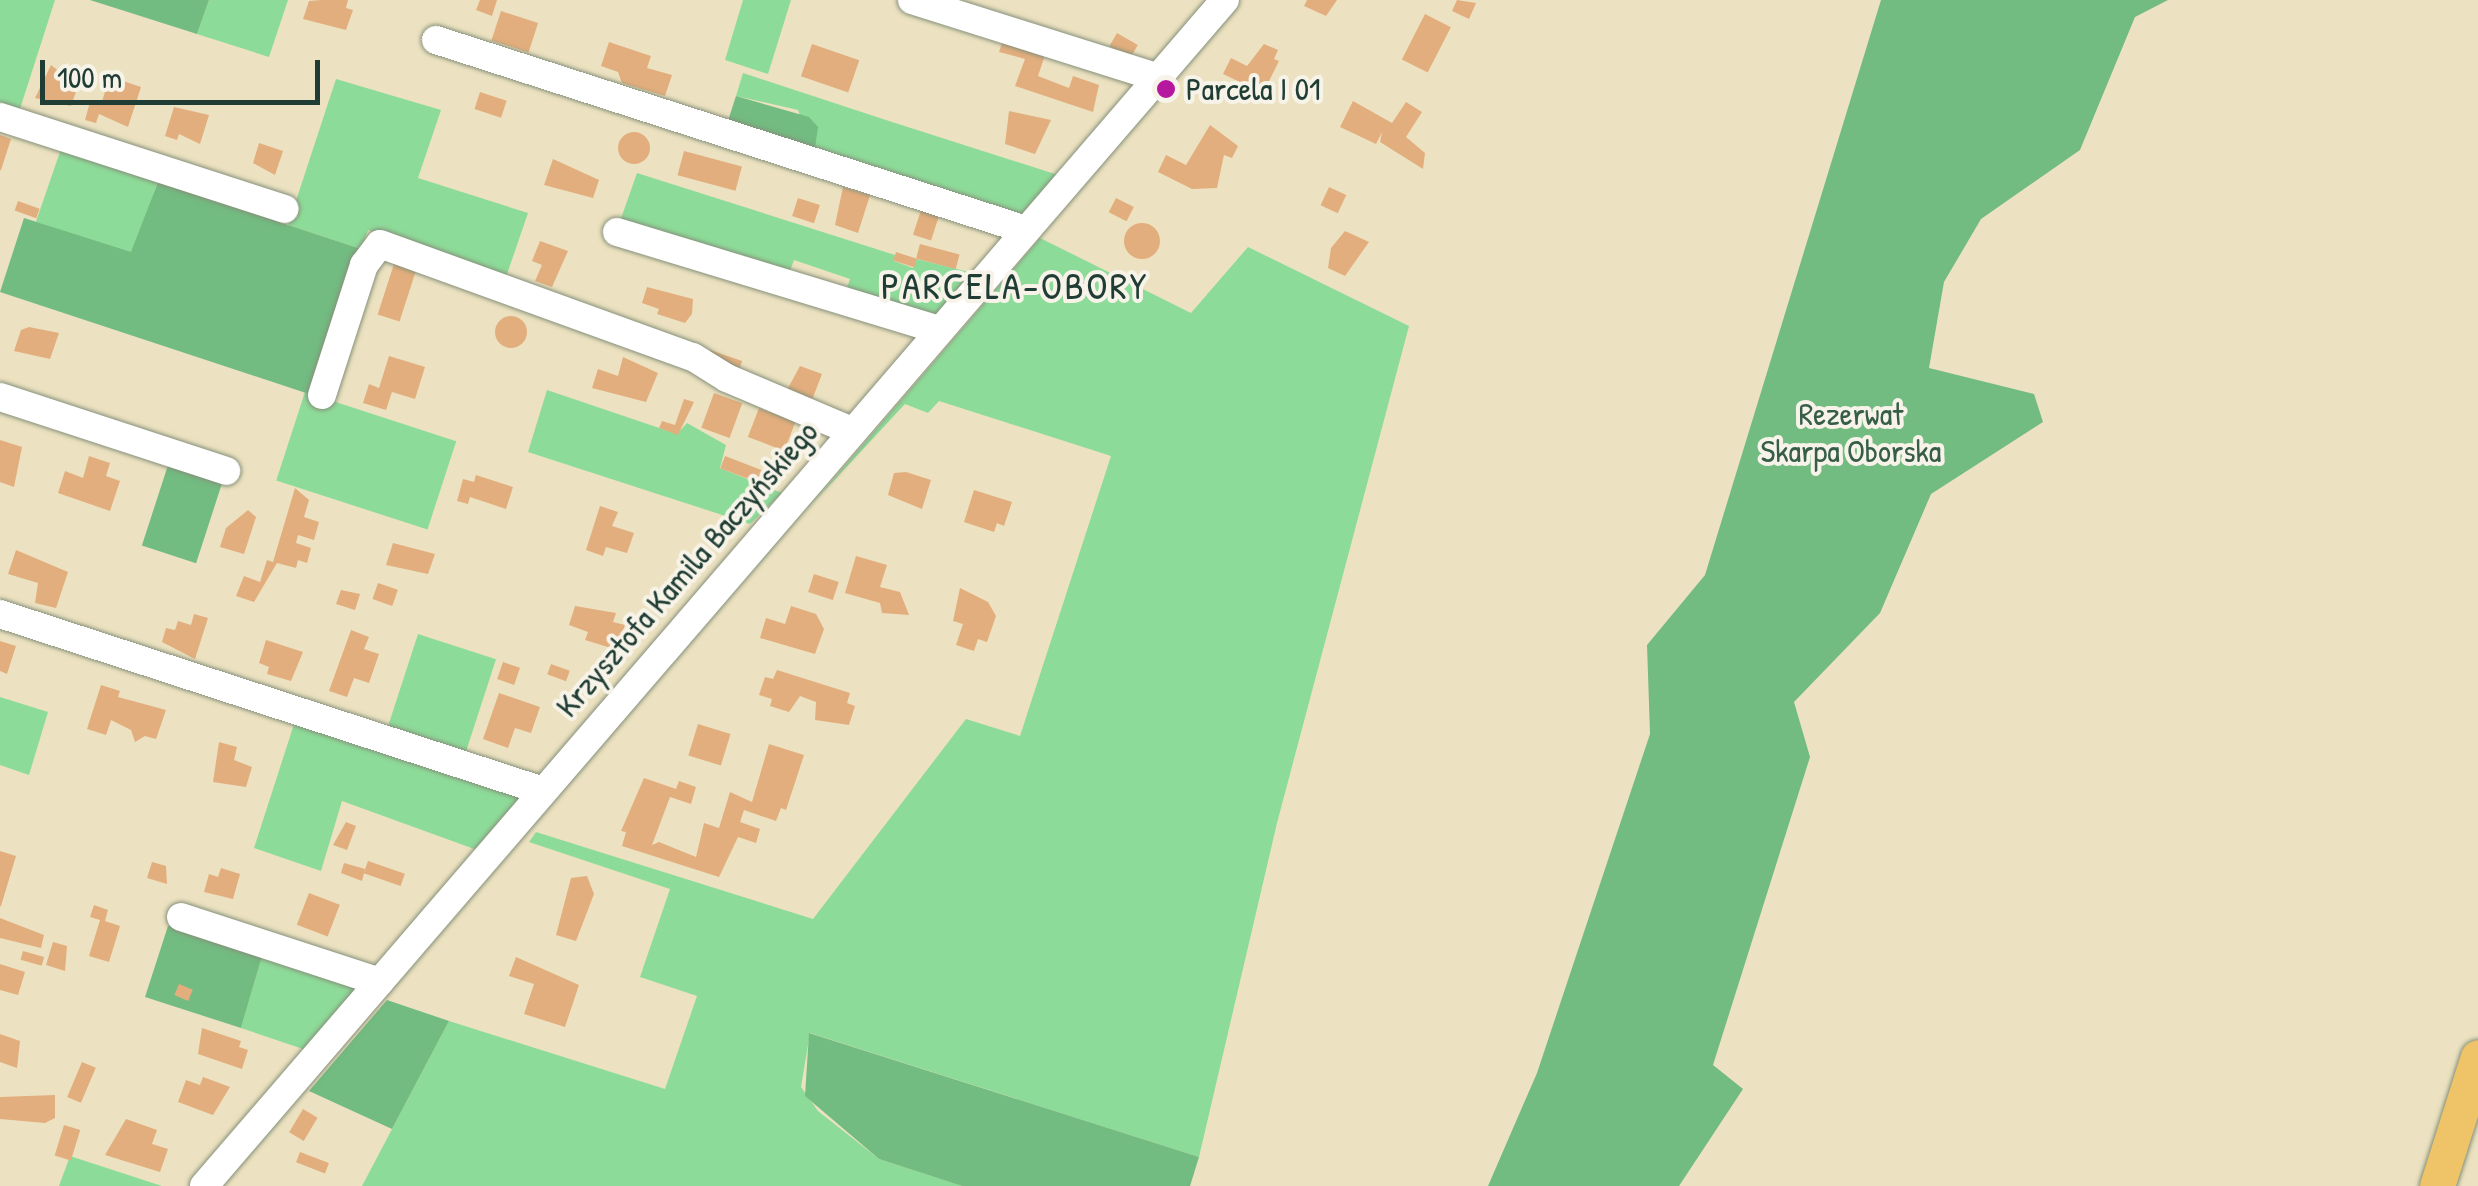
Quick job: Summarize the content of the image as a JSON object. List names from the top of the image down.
{
  "streets": {
    "street": ["Krzysztofa Kamila Baczyńskiego"]
  },
  "districts": ["PARCELA-OBORY"],
  "parks": ["Rezerwat Skarpa Oborska"],
  "places": ["Parcela I 01"],
  "scale_bar": "100 m"
}
